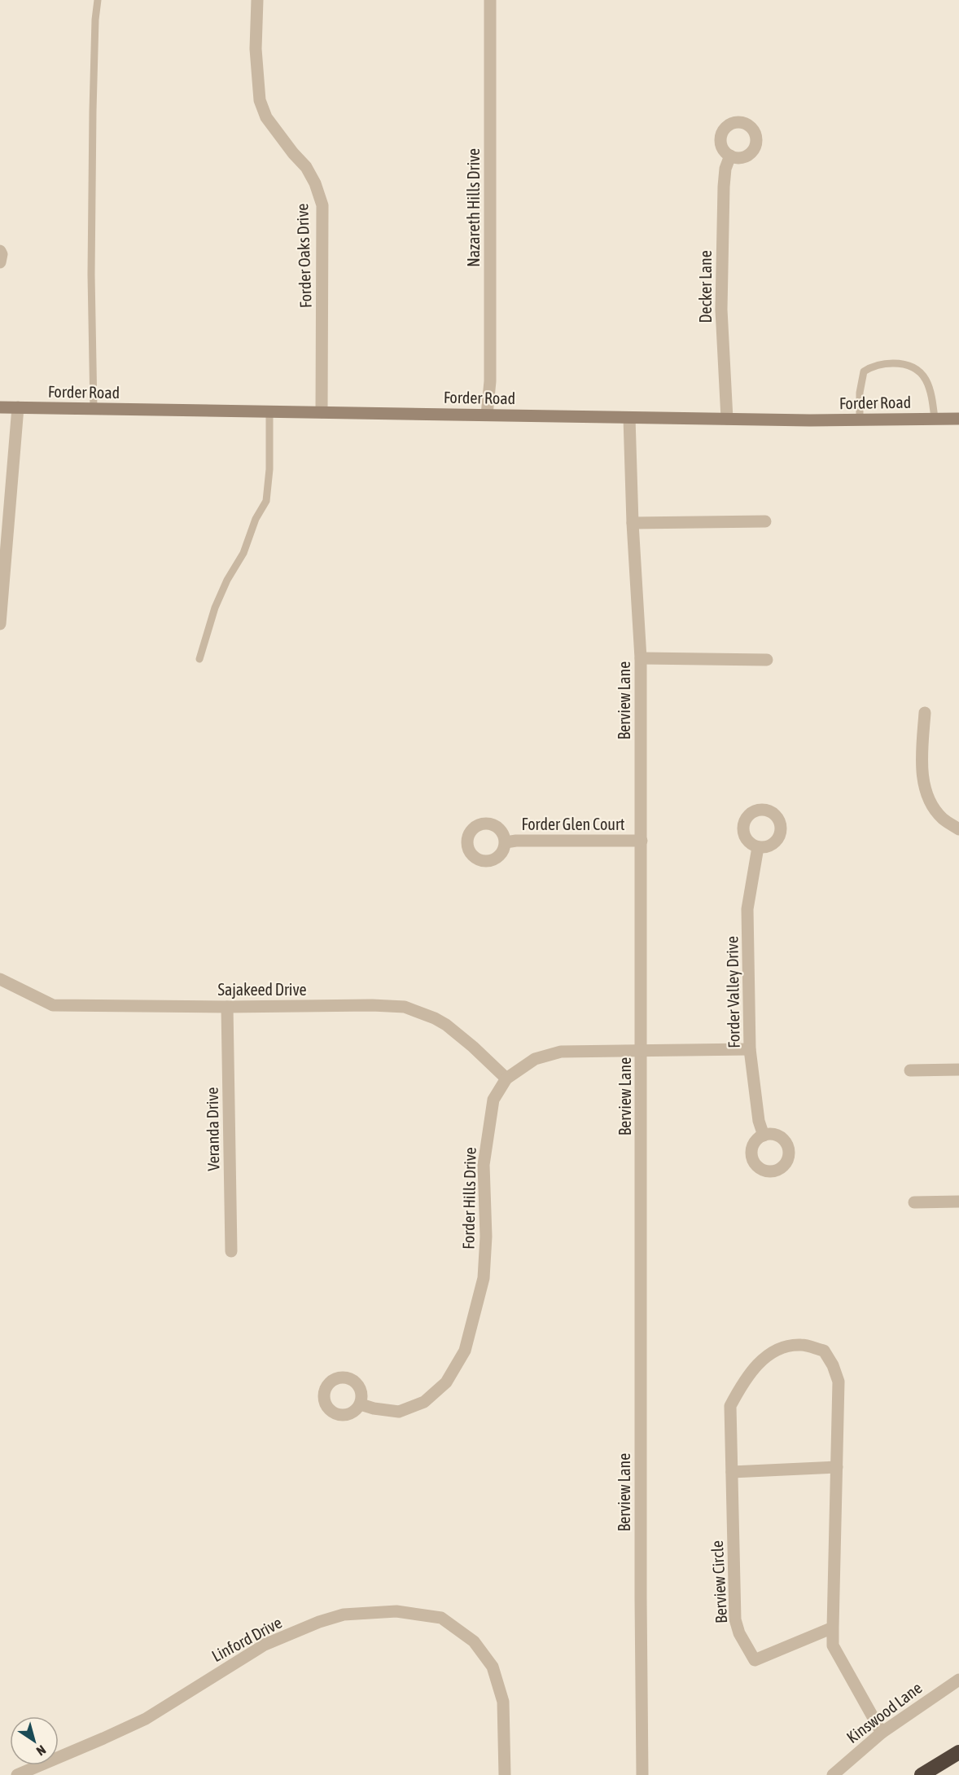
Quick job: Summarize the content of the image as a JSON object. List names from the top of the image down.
{
  "streets": {
    "main road": ["Forder Road"],
    "street": [
      "Nazareth Hills Drive",
      "Forder Oaks Drive",
      "Decker Lane",
      "Berview Lane",
      "Forder Glen Court",
      "Sajakeed Drive",
      "Forder Valley Drive",
      "Veranda Drive",
      "Forder Hills Drive",
      "Berview Circle",
      "Linford Drive",
      "Kinswood Lane"
    ]
  },
  "crossings": [
    ["Nazareth Hills Drive", "Forder Road"],
    ["Forder Oaks Drive", "Forder Road"],
    ["Decker Lane", "Forder Road"],
    ["Forder Road", "Berview Lane"],
    ["Berview Lane", "Forder Glen Court"],
    ["Berview Lane", "Forder Hills Drive"],
    ["Sajakeed Drive", "Veranda Drive"],
    ["Sajakeed Drive", "Forder Hills Drive"],
    ["Forder Valley Drive", "Forder Hills Drive"],
    ["Berview Circle", "Kinswood Lane"]
  ],
  "north": "bottom right"
}
